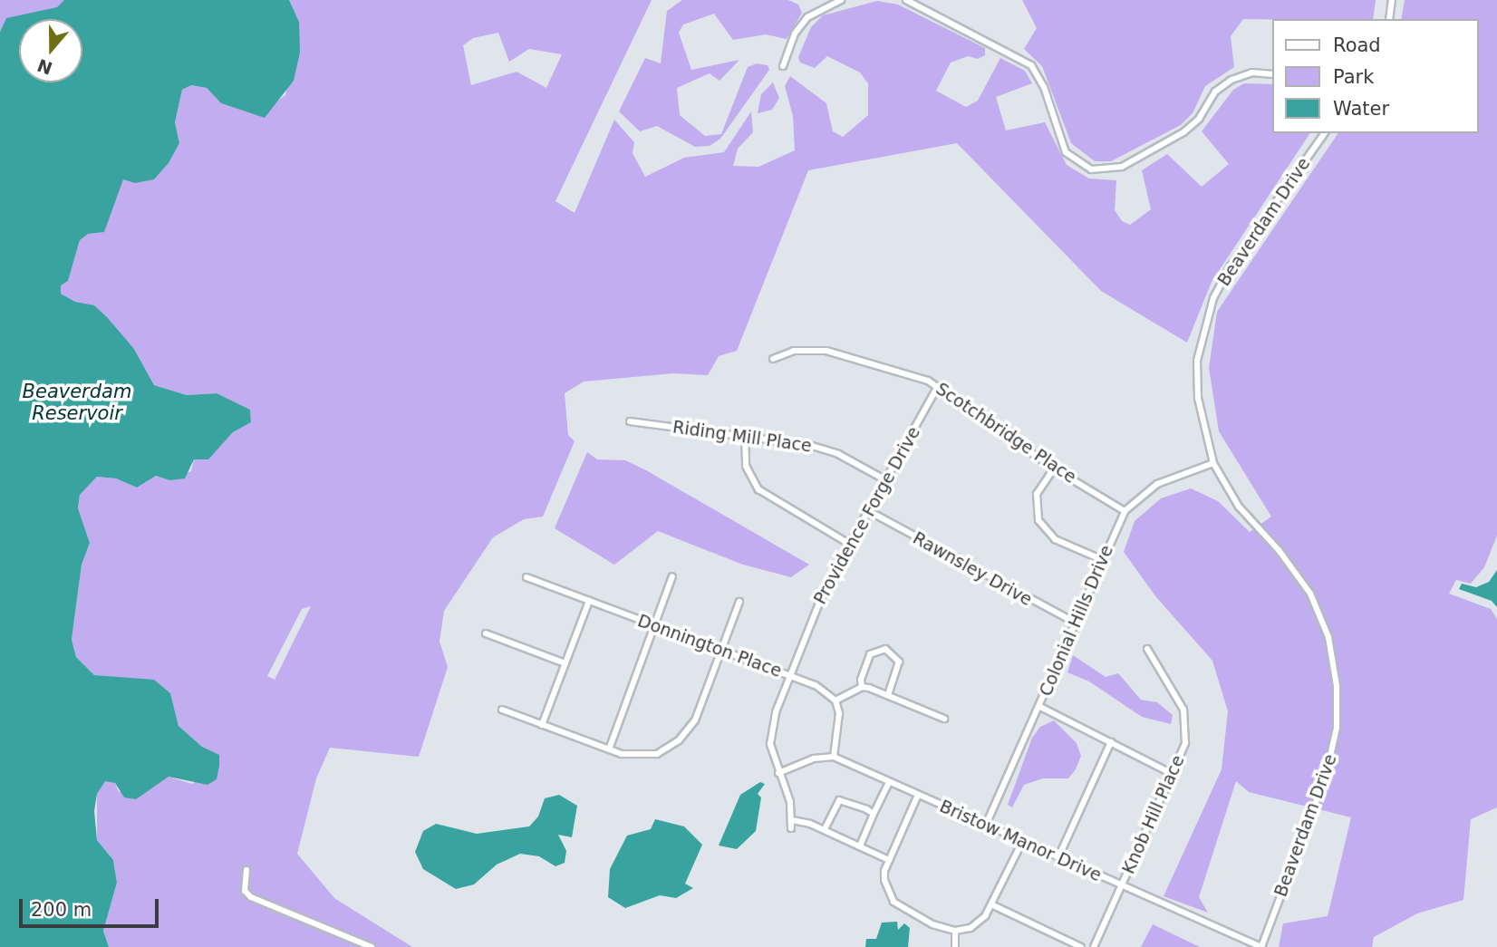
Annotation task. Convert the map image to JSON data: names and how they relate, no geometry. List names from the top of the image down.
{
  "streets": {
    "street": [
      "Beaverdam Drive",
      "Scotchbridge Place",
      "Riding Mill Place",
      "Providence Forge Drive",
      "Rawnsley Drive",
      "Colonial Hills Drive",
      "Donnington Place",
      "Knob Hill Place",
      "Bristow Manor Drive"
    ]
  },
  "crossings": [
    ["Beaverdam Drive", "Colonial Hills Drive"],
    ["Beaverdam Drive", "Bristow Manor Drive"],
    ["Scotchbridge Place", "Providence Forge Drive"],
    ["Scotchbridge Place", "Colonial Hills Drive"],
    ["Riding Mill Place", "Providence Forge Drive"],
    ["Providence Forge Drive", "Rawnsley Drive"],
    ["Providence Forge Drive", "Donnington Place"],
    ["Rawnsley Drive", "Colonial Hills Drive"],
    ["Colonial Hills Drive", "Bristow Manor Drive"],
    ["Knob Hill Place", "Bristow Manor Drive"]
  ],
  "water": ["Beaverdam Reservoir"],
  "legend": ["Road", "Park", "Water"],
  "scale_bar": "200 m",
  "north": "bottom"
}
